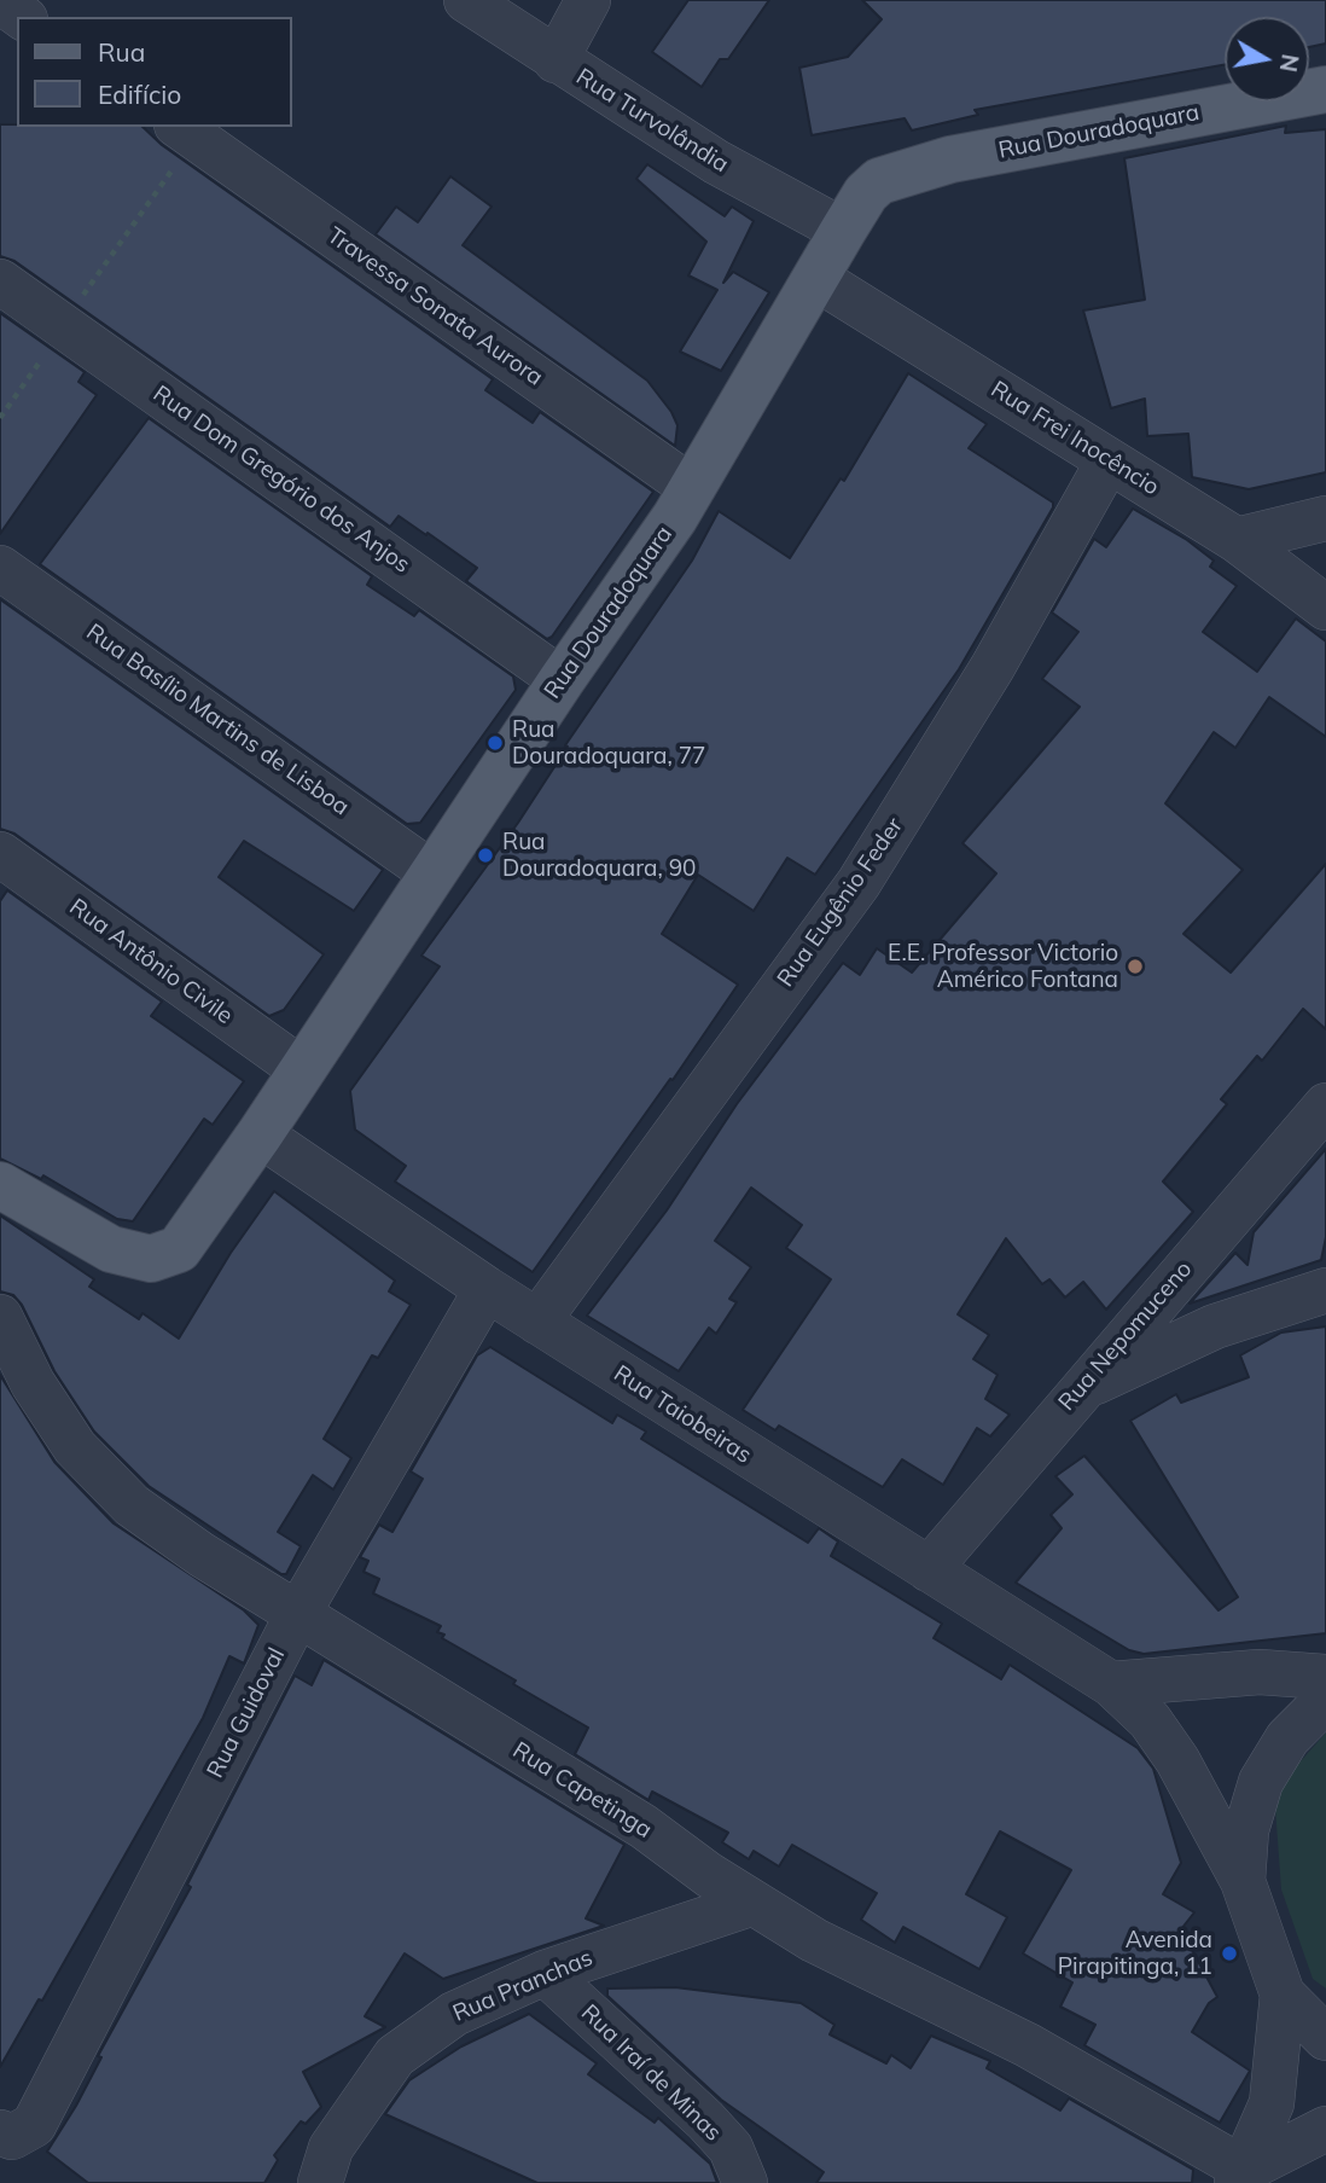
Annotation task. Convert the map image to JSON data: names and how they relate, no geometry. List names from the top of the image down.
{
  "streets": {
    "main road": ["Rua Douradoquara"],
    "street": [
      "Rua Turvolândia",
      "Travessa Sonata Aurora",
      "Rua Frei Inocêncio",
      "Rua Dom Gregório dos Anjos",
      "Rua Basílio Martins de Lisboa",
      "Rua Eugênio Feder",
      "Rua Antônio Civile",
      "Rua Nepomuceno",
      "Rua Taiobeiras",
      "Rua Guidoval",
      "Rua Capetinga",
      "Rua Pranchas",
      "Rua Iraí de Minas"
    ]
  },
  "crossings": [
    ["Rua Turvolândia", "Rua Douradoquara"],
    ["Rua Douradoquara", "Travessa Sonata Aurora"],
    ["Rua Douradoquara", "Rua Frei Inocêncio"],
    ["Rua Douradoquara", "Rua Dom Gregório dos Anjos"],
    ["Rua Douradoquara", "Rua Basílio Martins de Lisboa"],
    ["Rua Douradoquara", "Rua Antônio Civile"],
    ["Rua Douradoquara", "Rua Taiobeiras"],
    ["Rua Frei Inocêncio", "Rua Eugênio Feder"],
    ["Rua Eugênio Feder", "Rua Taiobeiras"],
    ["Rua Nepomuceno", "Rua Taiobeiras"],
    ["Rua Taiobeiras", "Rua Guidoval"],
    ["Rua Guidoval", "Rua Capetinga"],
    ["Rua Capetinga", "Rua Pranchas"],
    ["Rua Pranchas", "Rua Iraí de Minas"]
  ],
  "places": [
    "Rua Douradoquara, 77",
    "Rua Douradoquara, 90",
    "E.E. Professor Victorio Américo Fontana",
    "Avenida Pirapitinga, 11"
  ],
  "legend": ["Rua", "Edifício"],
  "north": "right"
}
